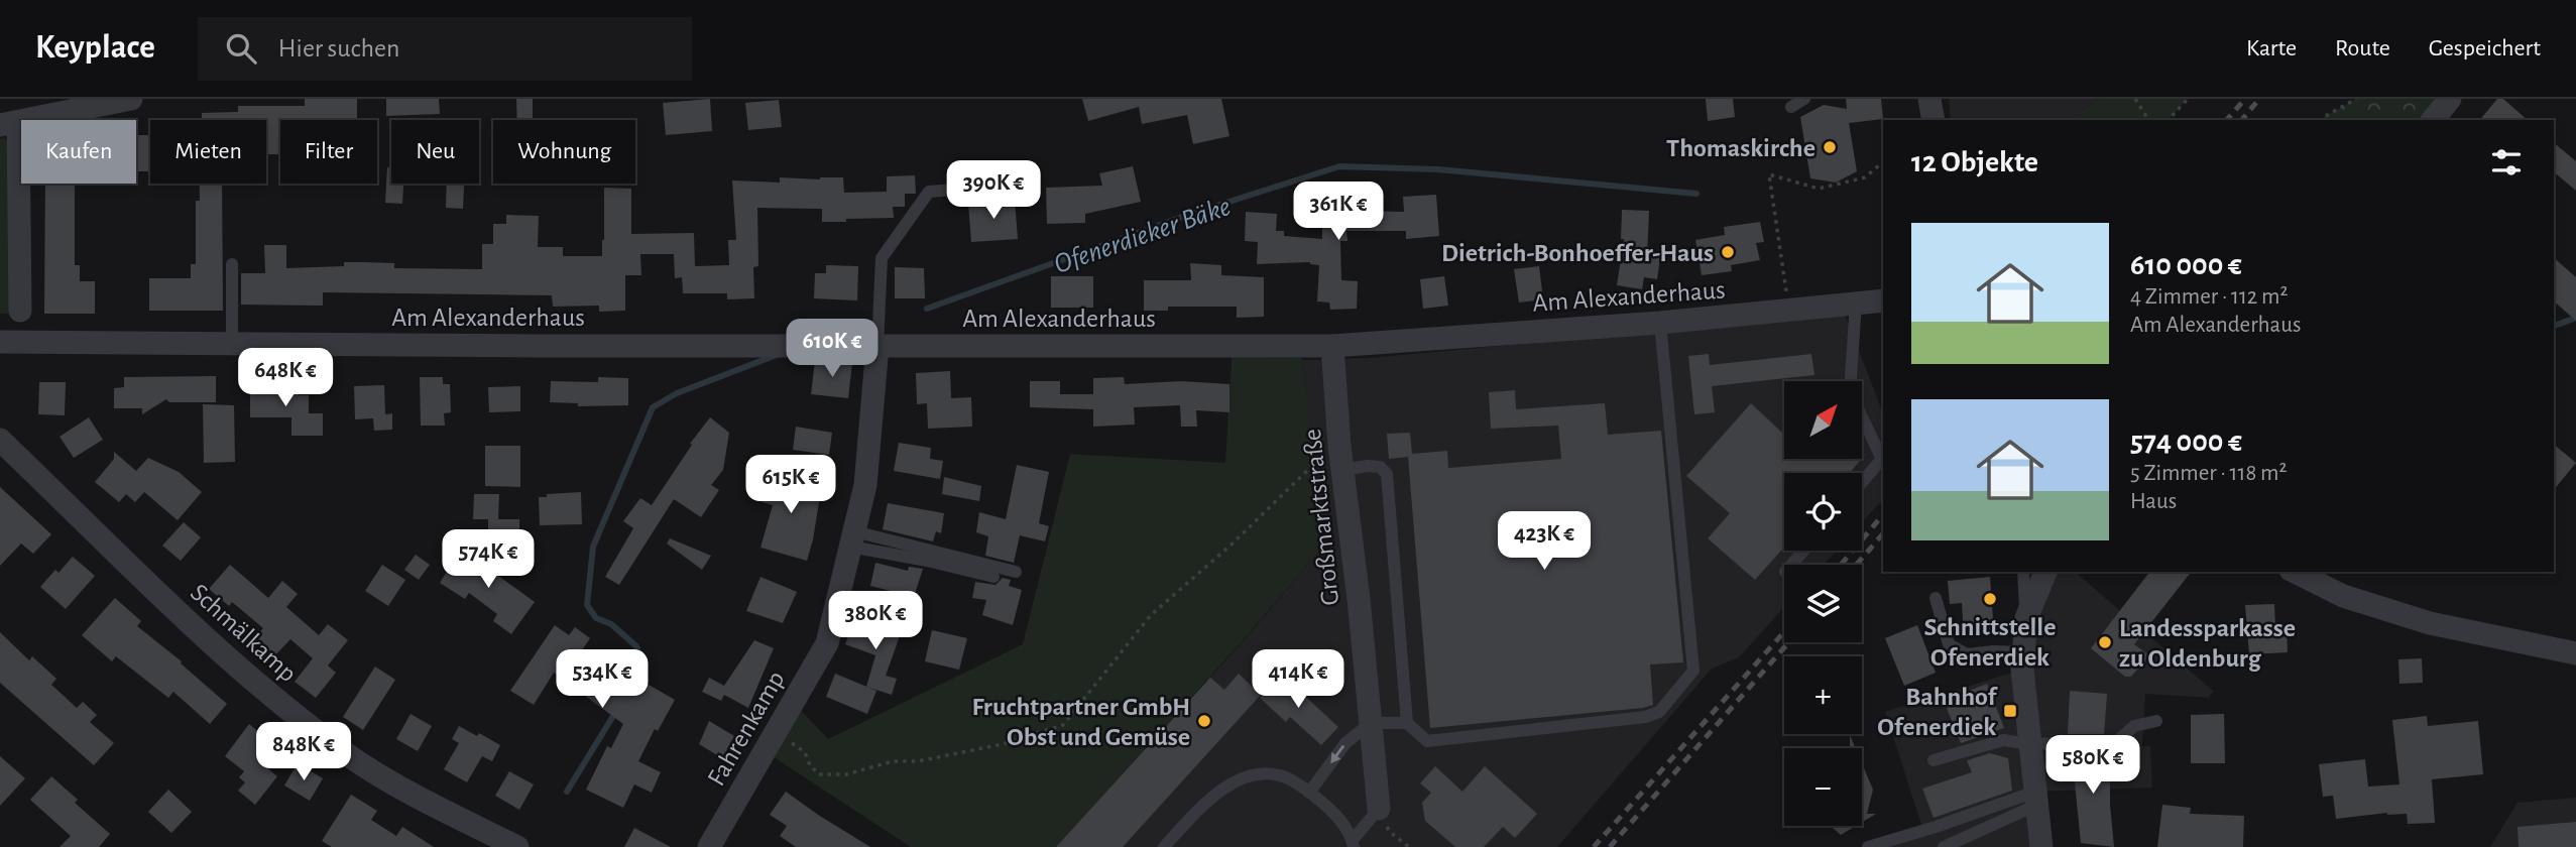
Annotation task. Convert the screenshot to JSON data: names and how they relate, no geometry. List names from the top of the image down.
{
  "streets": {
    "street": [
      "Am Alexanderhaus",
      "Großmarktstraße",
      "Schmälkamp",
      "Fahrenkamp"
    ]
  },
  "crossings": [
    ["Am Alexanderhaus", "Großmarktstraße"],
    ["Am Alexanderhaus", "Fahrenkamp"]
  ],
  "water": ["Ofenerdieker Bäke"],
  "places": {
    "other": [
      "Thomaskirche",
      "Dietrich-Bonhoeffer-Haus",
      "Schnittstelle Ofenerdiek",
      "Landessparkasse zu Oldenburg",
      "Fruchtpartner GmbH Obst und Gemüse"
    ],
    "transit": ["Bahnhof Ofenerdiek"]
  },
  "north": "top right",
  "page": {
    "header": "Keyplace",
    "search": "Hier suchen",
    "nav": ["Karte", "Route", "Gespeichert"],
    "chip": [
      "Kaufen",
      "Mieten",
      "Filter",
      "Neu",
      "Wohnung"
    ],
    "heading": "12 Objekte",
    "price": [
      "390K €",
      "361K €",
      "610K €",
      "648K €",
      "615K €",
      "423K €",
      "574K €",
      "380K €",
      "534K €",
      "414K €",
      "848K €",
      "580K €"
    ],
    "list": [
      {
        "name": "610 000 €",
        "note": "4 Zimmer · 112 m² · Am Alexanderhaus"
      },
      {
        "name": "574 000 €",
        "note": "5 Zimmer · 118 m² · Haus"
      }
    ],
    "map_buttons": ["+", "−"]
  }
}
